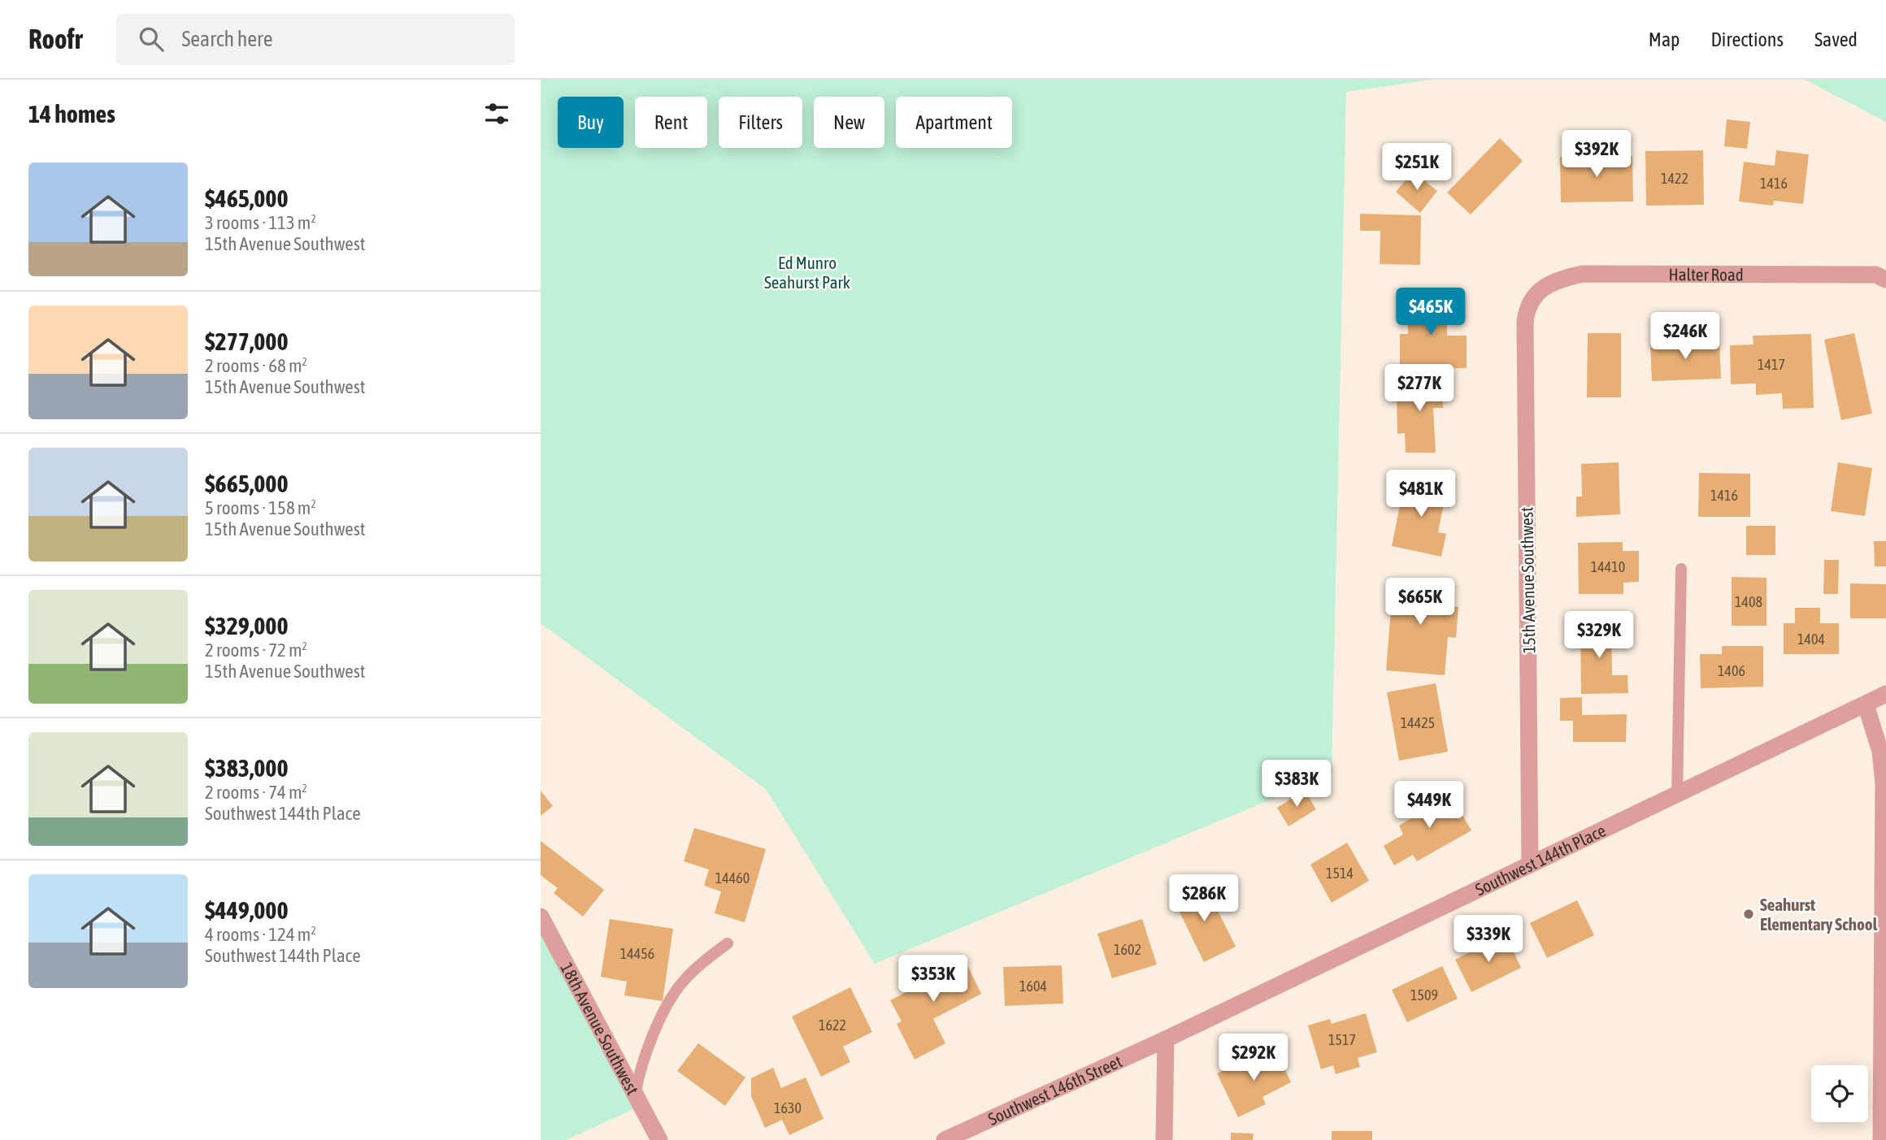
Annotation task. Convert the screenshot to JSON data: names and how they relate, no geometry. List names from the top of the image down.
{
  "streets": {
    "street": [
      "Halter Road",
      "15th Avenue Southwest",
      "Southwest 144th Place",
      "18th Avenue Southwest",
      "Southwest 146th Street"
    ]
  },
  "crossings": [
    ["Halter Road", "15th Avenue Southwest"],
    ["15th Avenue Southwest", "Southwest 144th Place"],
    ["Southwest 144th Place", "Southwest 146th Street"]
  ],
  "parks": ["Ed Munro Seahurst Park"],
  "places": ["Seahurst Elementary School"],
  "house_numbers": [
    "1422",
    "1416",
    "1417",
    "1416",
    "14410",
    "1408",
    "1404",
    "1406",
    "14425",
    "1514",
    "14460",
    "1602",
    "14456",
    "1604",
    "1509",
    "1622",
    "1517",
    "1630"
  ],
  "page": {
    "header": "Roofr",
    "search": "Search here",
    "nav": ["Map", "Directions", "Saved"],
    "heading": "14 homes",
    "chip": [
      "Buy",
      "Rent",
      "Filters",
      "New",
      "Apartment"
    ],
    "price": [
      "$392K",
      "$251K",
      "$465K",
      "$246K",
      "$277K",
      "$481K",
      "$665K",
      "$329K",
      "$383K",
      "$449K",
      "$286K",
      "$339K",
      "$353K",
      "$292K"
    ],
    "list": [
      {
        "name": "$465,000",
        "note": "3 rooms · 113 m² · 15th Avenue Southwest"
      },
      {
        "name": "$277,000",
        "note": "2 rooms · 68 m² · 15th Avenue Southwest"
      },
      {
        "name": "$665,000",
        "note": "5 rooms · 158 m² · 15th Avenue Southwest"
      },
      {
        "name": "$329,000",
        "note": "2 rooms · 72 m² · 15th Avenue Southwest"
      },
      {
        "name": "$383,000",
        "note": "2 rooms · 74 m² · Southwest 144th Place"
      },
      {
        "name": "$449,000",
        "note": "4 rooms · 124 m² · Southwest 144th Place"
      }
    ]
  }
}
